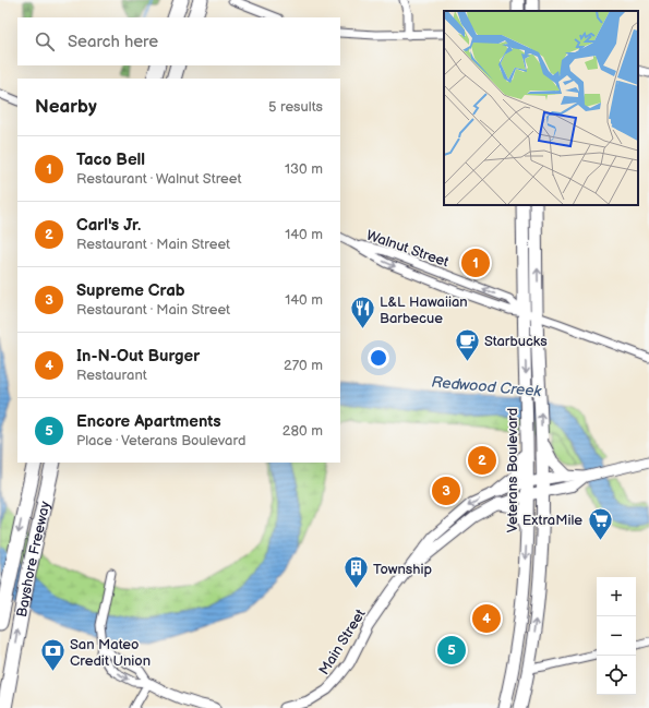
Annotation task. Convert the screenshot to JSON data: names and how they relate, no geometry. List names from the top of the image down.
{
  "streets": {
    "highway": ["Bayshore Freeway"],
    "main road": ["Veterans Boulevard"],
    "street": ["Walnut Street", "Main Street"]
  },
  "crossings": [
    ["Walnut Street", "Veterans Boulevard"],
    ["Veterans Boulevard", "Main Street"]
  ],
  "water": ["Redwood Creek"],
  "places": {
    "restaurant": ["L&L Hawaiian Barbecue"],
    "cafe": ["Starbucks"],
    "supermarket": ["ExtraMile"],
    "building": ["Township"],
    "bank": ["San Mateo Credit Union"]
  },
  "page": {
    "search": "Search here",
    "heading": ["Nearby", "5 results"],
    "list": [
      {
        "mark": "1",
        "name": "Taco Bell",
        "note": "Restaurant · Walnut Street",
        "value": "130 m"
      },
      {
        "mark": "2",
        "name": "Carl's Jr.",
        "note": "Restaurant · Main Street",
        "value": "140 m"
      },
      {
        "mark": "3",
        "name": "Supreme Crab",
        "note": "Restaurant · Main Street",
        "value": "140 m"
      },
      {
        "mark": "4",
        "name": "In-N-Out Burger",
        "note": "Restaurant",
        "value": "270 m"
      },
      {
        "mark": "5",
        "name": "Encore Apartments",
        "note": "Place · Veterans Boulevard",
        "value": "280 m"
      }
    ],
    "pins": [
      "1",
      "2",
      "3",
      "4",
      "5"
    ],
    "map_buttons": ["+", "−"]
  }
}
